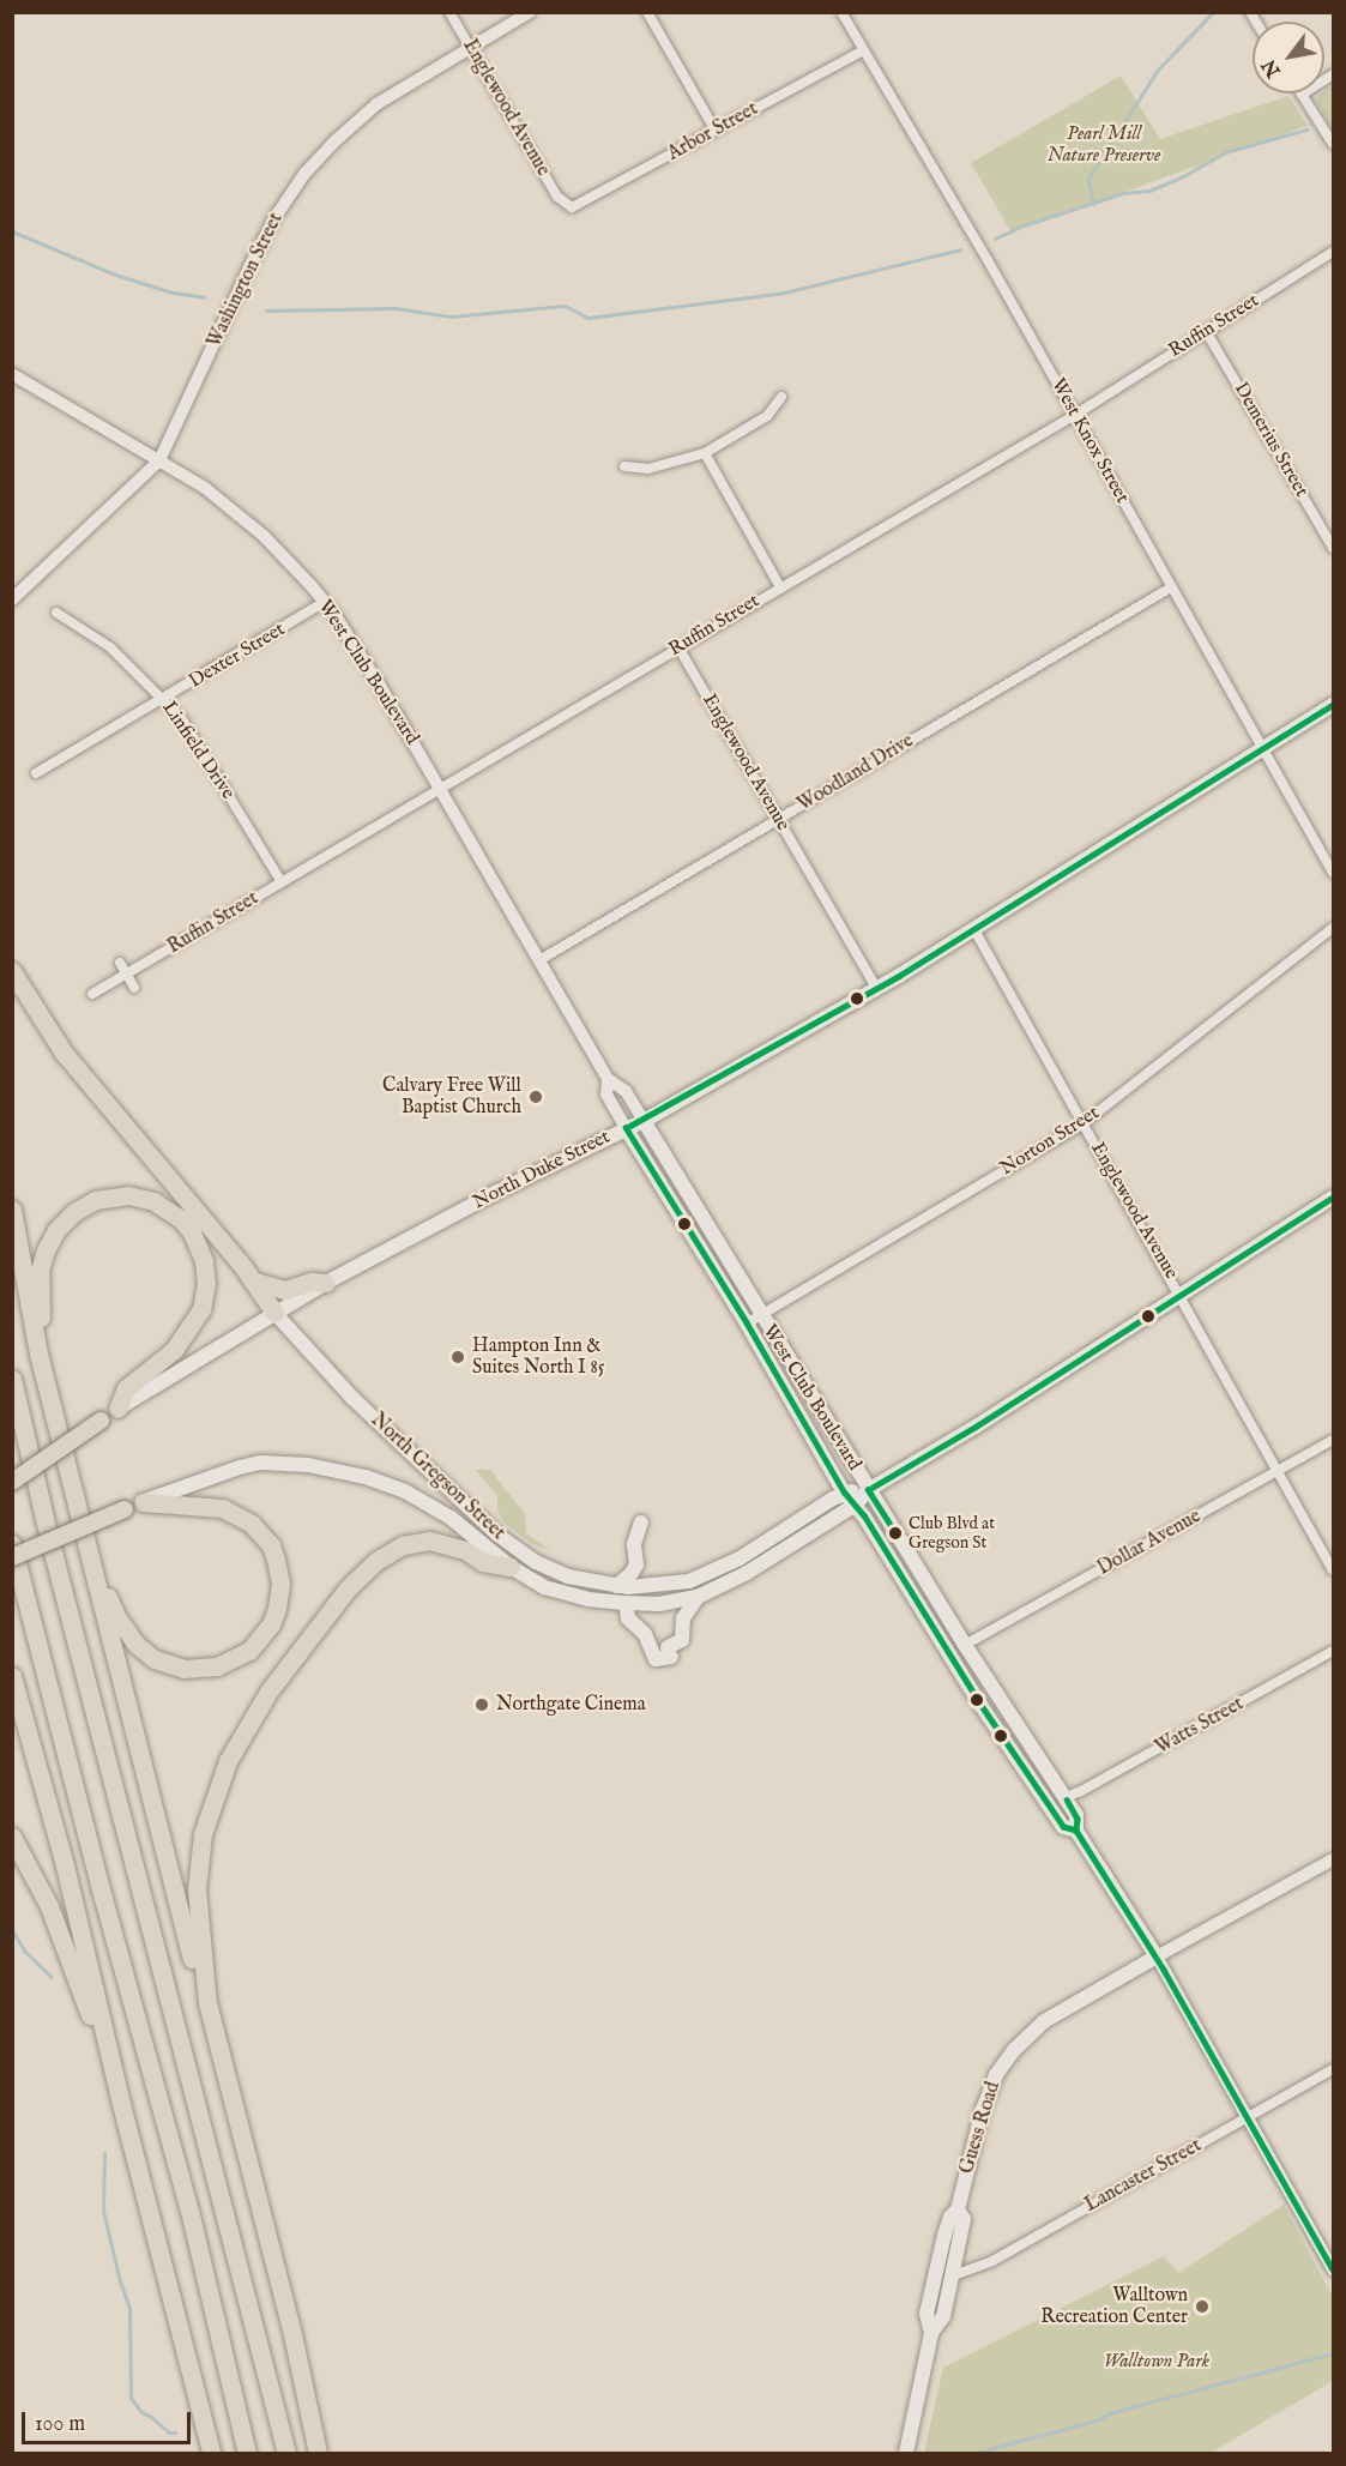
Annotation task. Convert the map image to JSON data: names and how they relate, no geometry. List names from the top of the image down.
{
  "streets": {
    "main road": [
      "West Club Boulevard",
      "North Duke Street",
      "North Gregson Street",
      "Guess Road"
    ],
    "street": [
      "Englewood Avenue",
      "Arbor Street",
      "Washington Street",
      "Ruffin Street",
      "Demerius Street",
      "West Knox Street",
      "Dexter Street",
      "Linfield Drive",
      "Woodland Drive",
      "Norton Street",
      "Dollar Avenue",
      "Watts Street",
      "Lancaster Street"
    ]
  },
  "crossings": [
    ["Englewood Avenue", "Arbor Street"],
    ["Englewood Avenue", "Washington Street"],
    ["Englewood Avenue", "Ruffin Street"],
    ["Englewood Avenue", "Woodland Drive"],
    ["Englewood Avenue", "Norton Street"],
    ["Englewood Avenue", "North Duke Street"],
    ["Englewood Avenue", "North Gregson Street"],
    ["Englewood Avenue", "Dollar Avenue"],
    ["Arbor Street", "West Knox Street"],
    ["Washington Street", "West Club Boulevard"],
    ["Ruffin Street", "Demerius Street"],
    ["Ruffin Street", "West Knox Street"],
    ["Ruffin Street", "West Club Boulevard"],
    ["Ruffin Street", "Linfield Drive"],
    ["West Knox Street", "Woodland Drive"],
    ["West Knox Street", "North Duke Street"],
    ["Dexter Street", "West Club Boulevard"],
    ["Dexter Street", "Linfield Drive"],
    ["West Club Boulevard", "Woodland Drive"],
    ["West Club Boulevard", "Norton Street"],
    ["West Club Boulevard", "North Duke Street"],
    ["West Club Boulevard", "North Gregson Street"],
    ["West Club Boulevard", "Dollar Avenue"],
    ["West Club Boulevard", "Watts Street"],
    ["West Club Boulevard", "Guess Road"],
    ["West Club Boulevard", "Lancaster Street"],
    ["North Duke Street", "North Gregson Street"],
    ["Guess Road", "Lancaster Street"]
  ],
  "parks": ["Pearl Mill Nature Preserve", "Walltown Park"],
  "places": [
    "Calvary Free Will Baptist Church",
    "Hampton Inn & Suites North I 85",
    "Club Blvd at Gregson St",
    "Northgate Cinema",
    "Walltown Recreation Center"
  ],
  "scale_bar": "100 m",
  "north": "bottom left"
}
